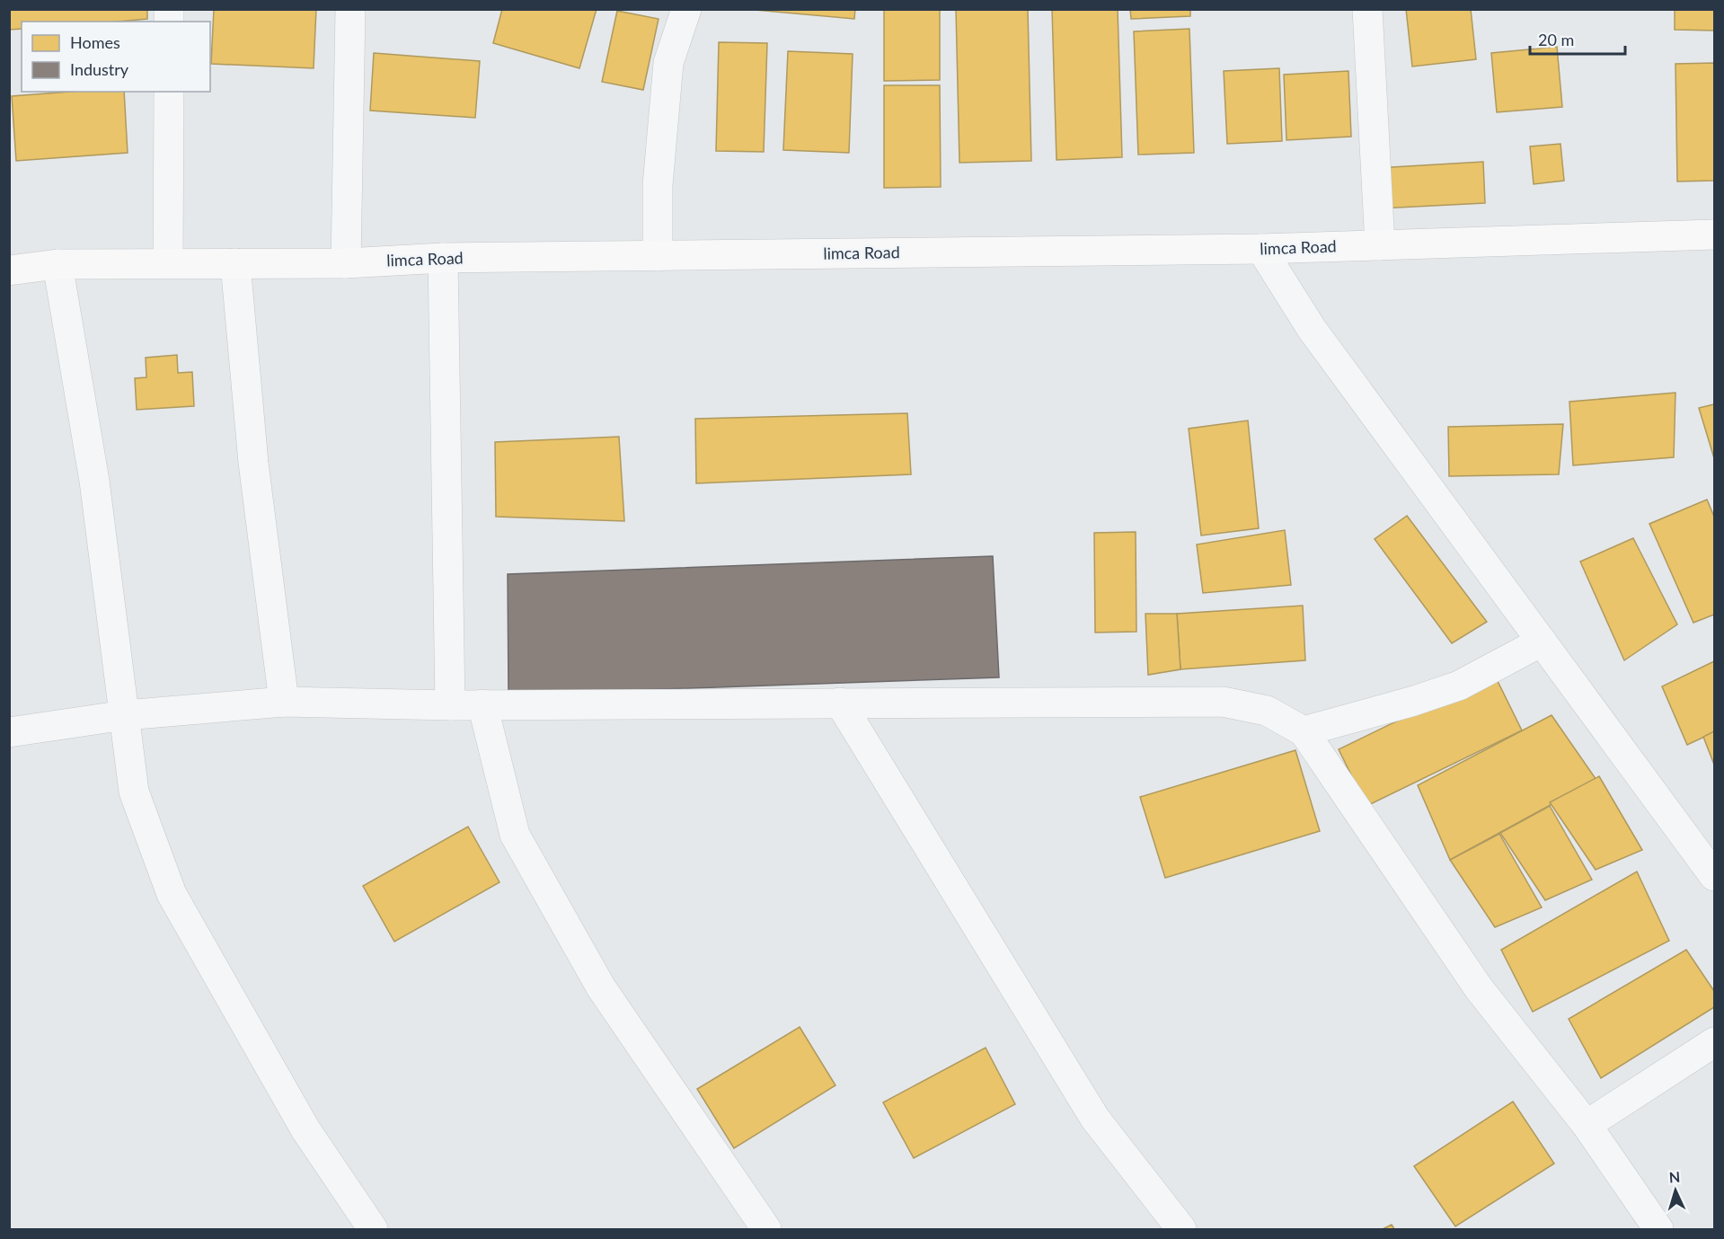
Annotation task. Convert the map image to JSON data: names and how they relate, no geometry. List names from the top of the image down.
{
  "streets": {
    "main road": ["limca Road"]
  },
  "legend": ["Homes", "Industry"],
  "scale_bar": "20 m",
  "north": "top"
}
